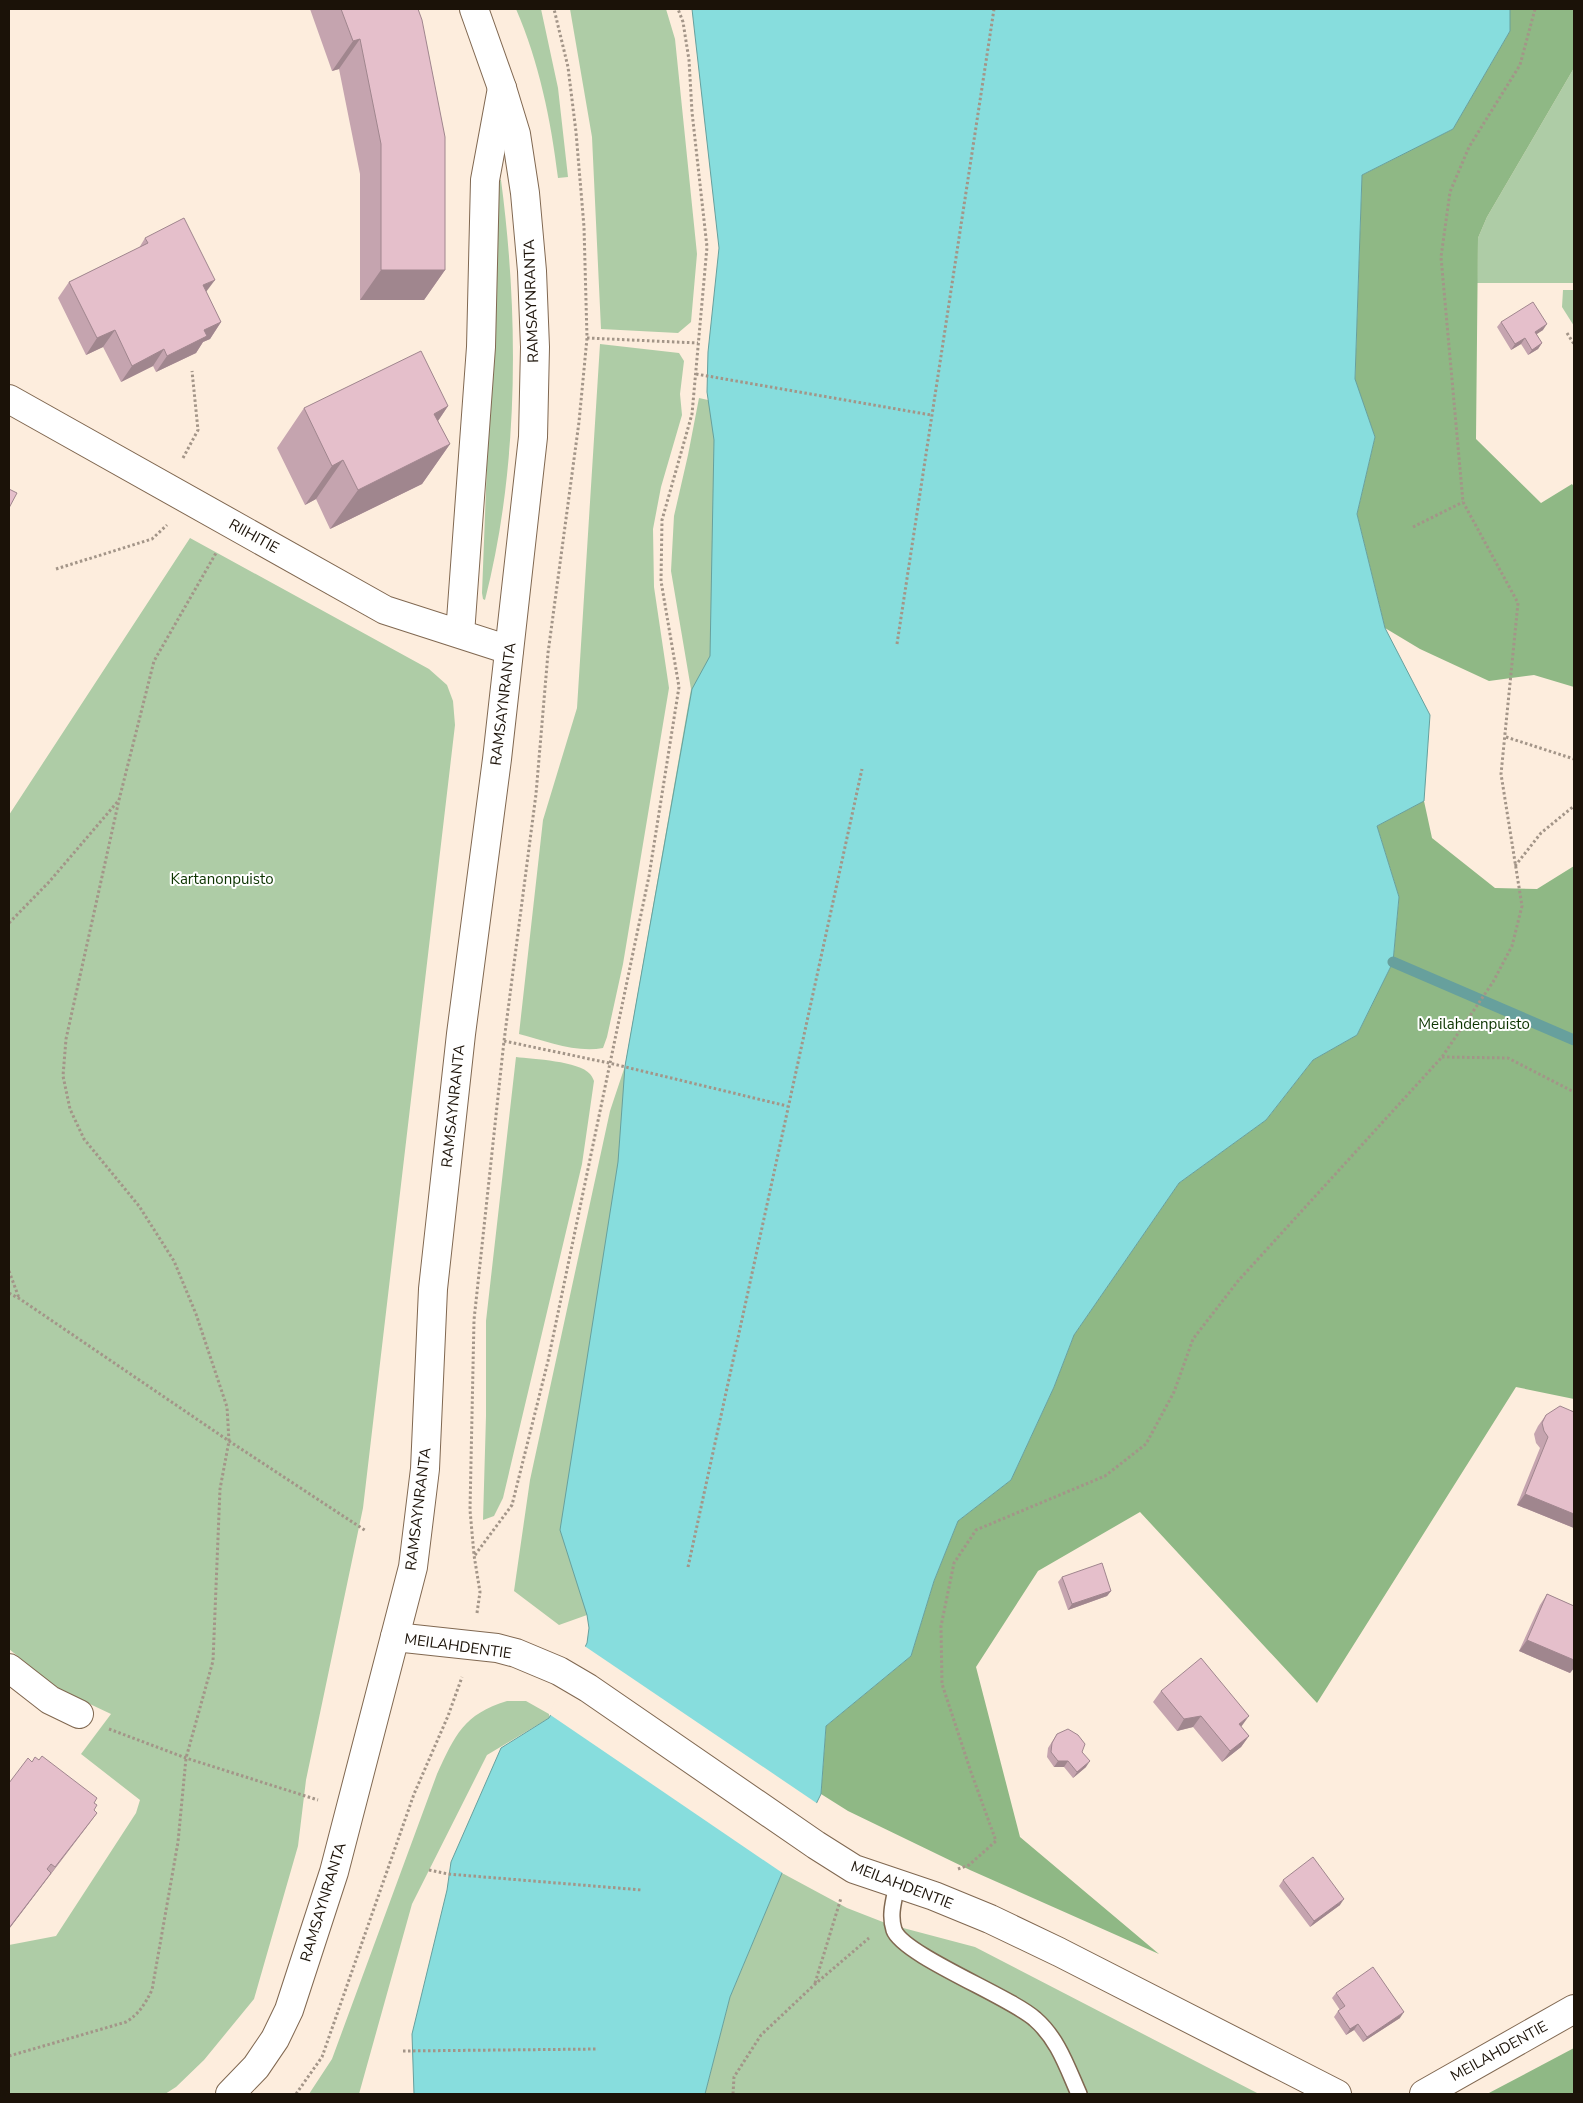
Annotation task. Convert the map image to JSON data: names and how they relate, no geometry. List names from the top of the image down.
{
  "streets": {
    "street": ["RAMSAYNRANTA", "RIIHITIE", "MEILAHDENTIE"]
  },
  "crossings": [
    ["RAMSAYNRANTA", "RIIHITIE"],
    ["RAMSAYNRANTA", "MEILAHDENTIE"]
  ],
  "parks": ["Kartanonpuisto", "Meilahdenpuisto"]
}
